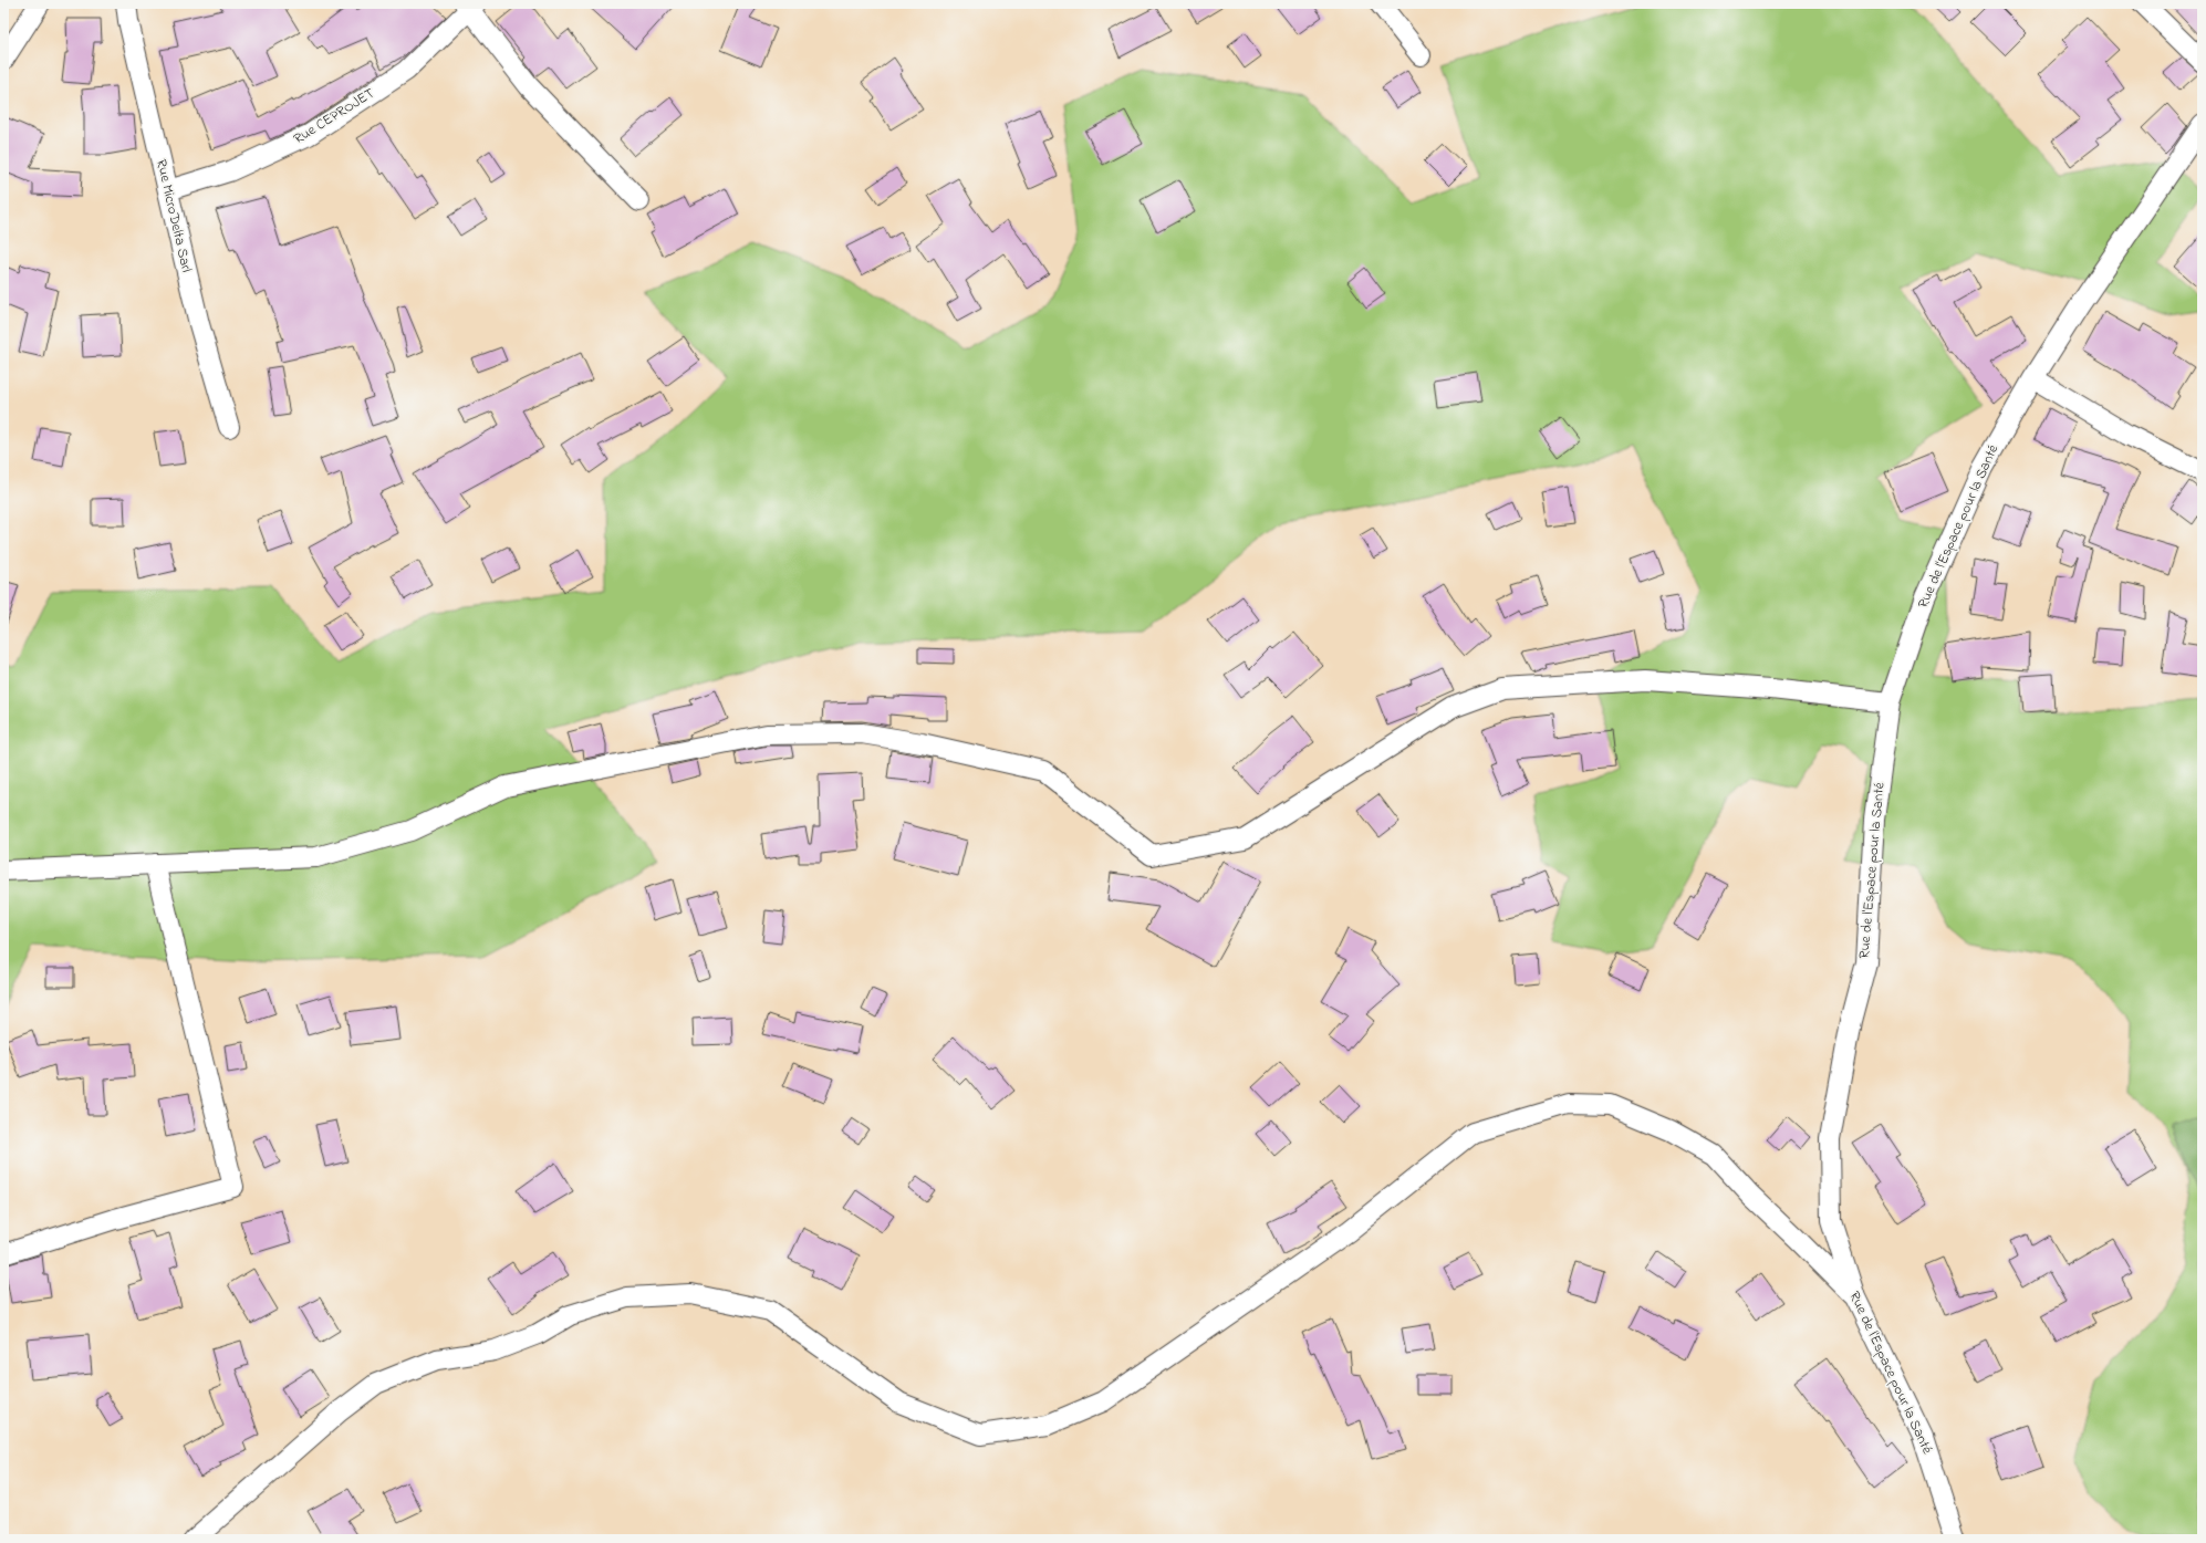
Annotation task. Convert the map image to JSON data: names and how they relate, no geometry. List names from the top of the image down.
{
  "streets": {
    "street": ["Rue CEPROJET", "Rue MicroDelta Sarl", "Rue de l'Espace pour la Santé"]
  },
  "crossings": [
    ["Rue CEPROJET", "Rue MicroDelta Sarl"]
  ]
}
